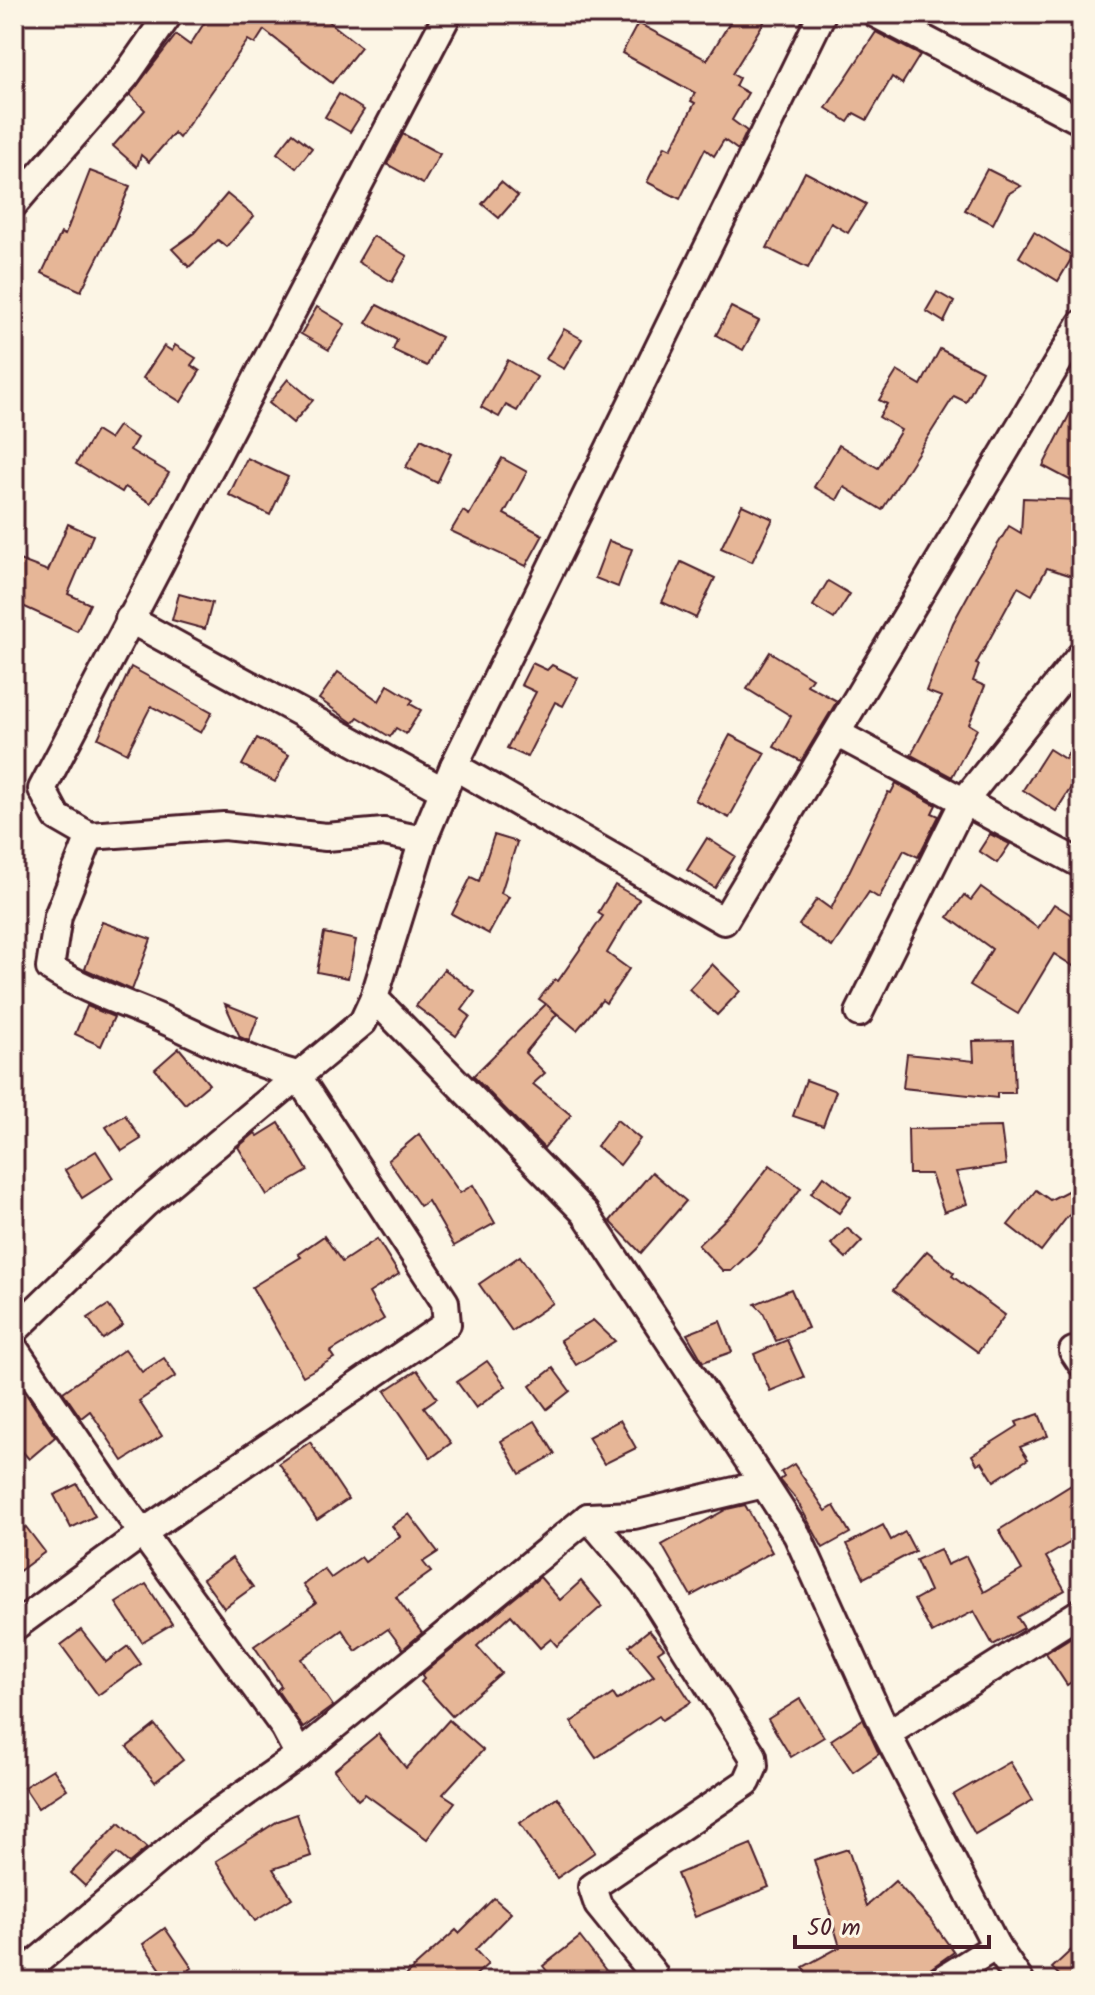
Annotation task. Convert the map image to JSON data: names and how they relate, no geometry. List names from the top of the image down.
{
  "scale_bar": "50 m"
}
